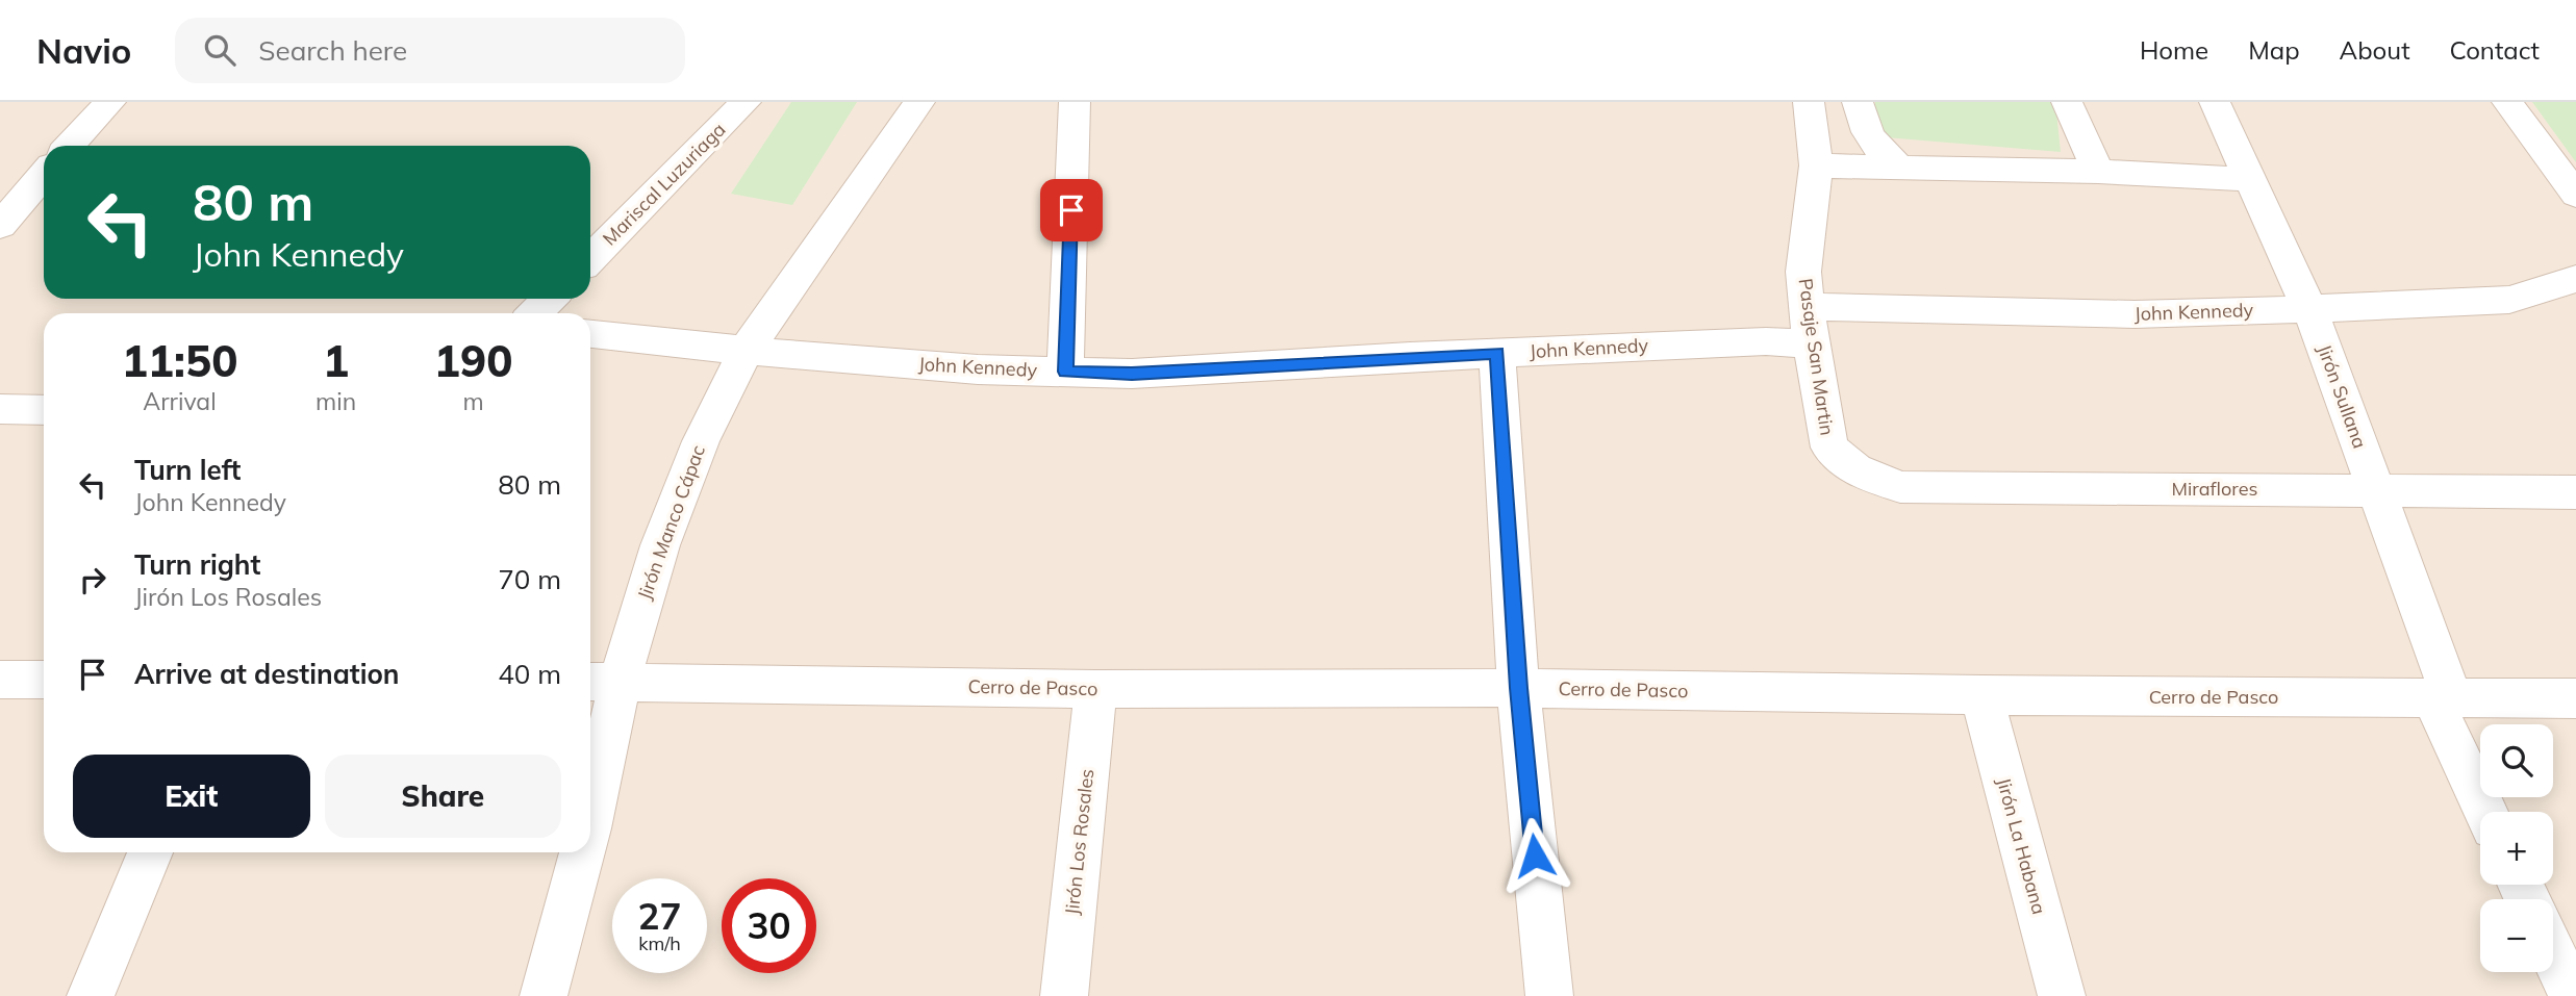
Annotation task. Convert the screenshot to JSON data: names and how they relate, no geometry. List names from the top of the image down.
{
  "streets": {
    "street": [
      "Mariscal Luzuriaga",
      "John Kennedy",
      "Pasaje San Martin",
      "Jirón Sullana",
      "Miraflores",
      "Jirón Manco Cápac",
      "Cerro de Pasco",
      "Jirón Los Rosales",
      "Jirón La Habana"
    ]
  },
  "crossings": [
    ["John Kennedy", "Pasaje San Martin"],
    ["John Kennedy", "Jirón Sullana"],
    ["John Kennedy", "Jirón Manco Cápac"],
    ["Pasaje San Martin", "Miraflores"],
    ["Jirón Sullana", "Miraflores"],
    ["Jirón Sullana", "Cerro de Pasco"],
    ["Jirón Manco Cápac", "Cerro de Pasco"],
    ["Cerro de Pasco", "Jirón Los Rosales"],
    ["Cerro de Pasco", "Jirón La Habana"]
  ],
  "page": {
    "header": "Navio",
    "search": "Search here",
    "nav": [
      "Home",
      "Map",
      "About",
      "Contact"
    ],
    "turn": ["80 m", "John Kennedy"],
    "eta": [
      "11:50",
      "Arrival",
      "1",
      "min",
      "190",
      "m"
    ],
    "list": [
      {
        "name": "Turn left",
        "note": "John Kennedy",
        "value": "80 m"
      },
      {
        "name": "Turn right",
        "note": "Jirón Los Rosales",
        "value": "70 m"
      },
      {
        "name": "Arrive at destination",
        "value": "40 m"
      }
    ],
    "map_buttons": ["+", "−"],
    "buttons": ["Exit", "Share"],
    "speed": "27 km/h",
    "limit": "30"
  }
}
